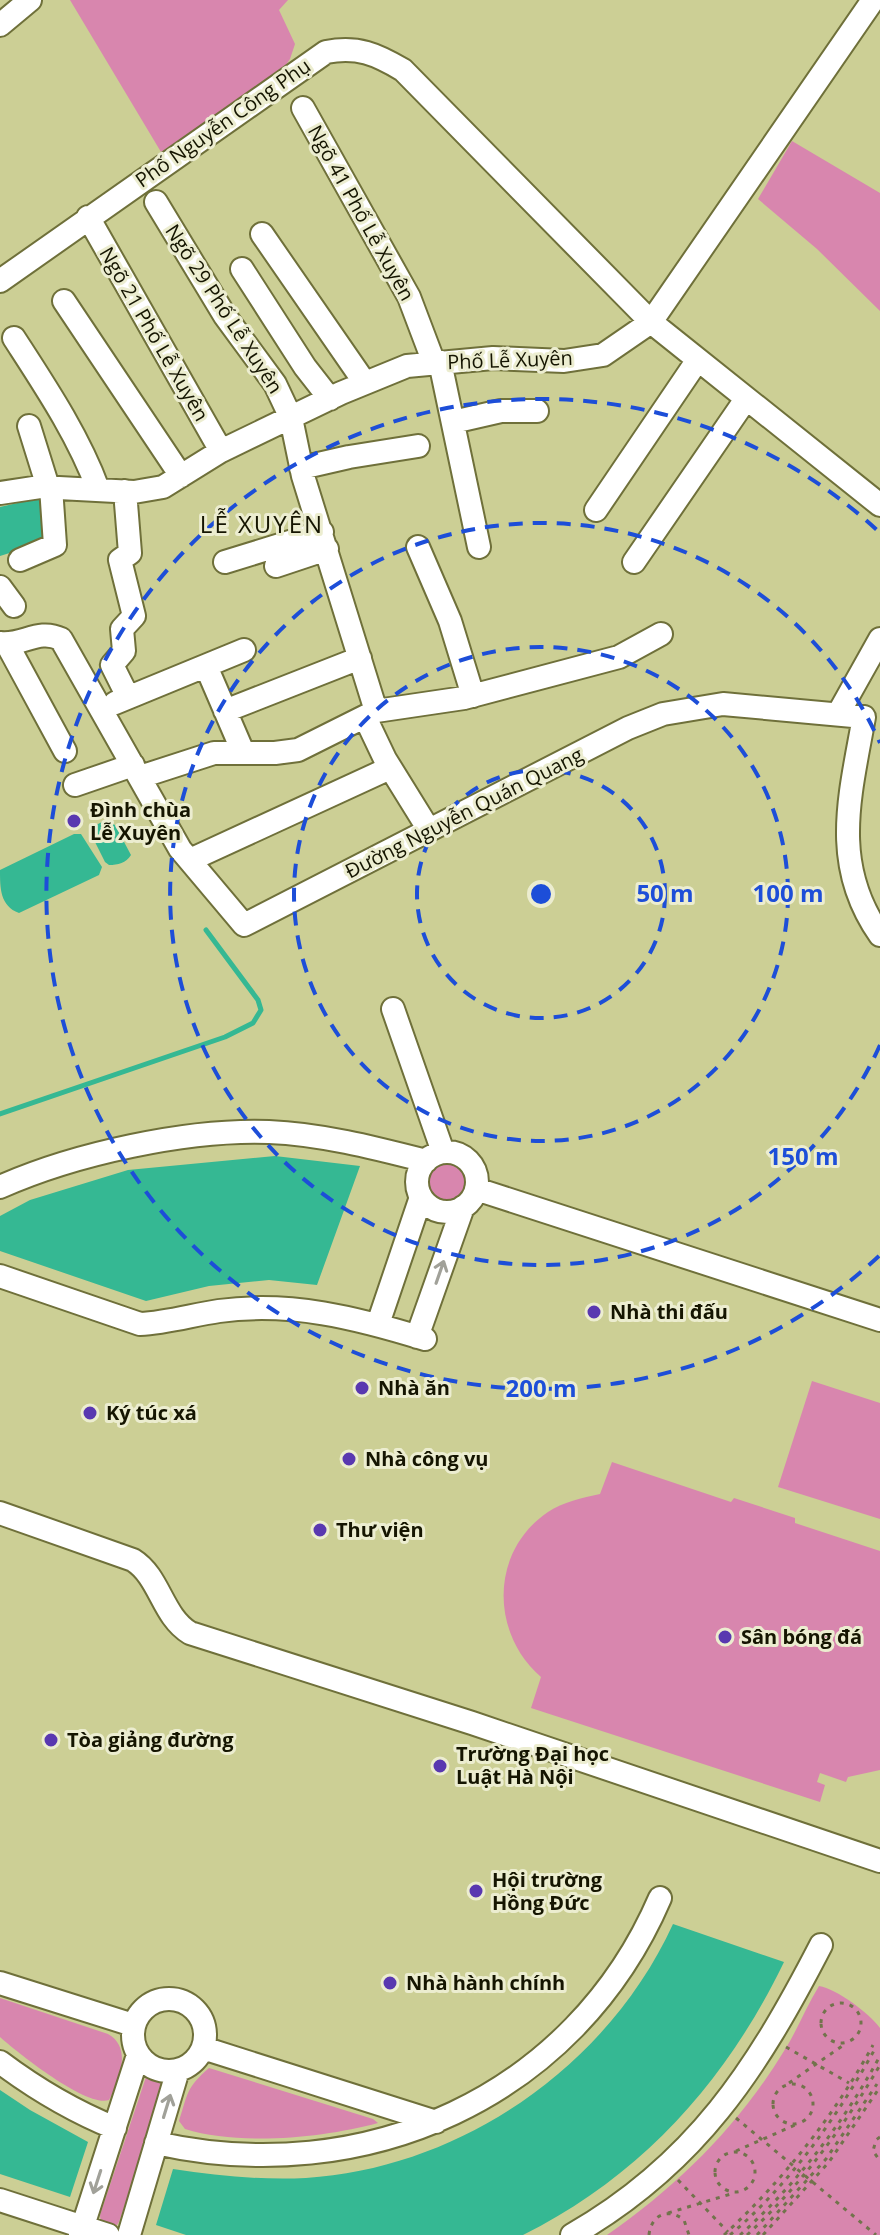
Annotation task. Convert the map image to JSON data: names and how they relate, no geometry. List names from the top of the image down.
{
  "streets": {
    "street": [
      "Phố Nguyễn Công Phụ",
      "Ngõ 41 Phố Lễ Xuyên",
      "Ngõ 29 Phố Lễ Xuyên",
      "Ngõ 21 Phố Lễ Xuyên",
      "Phố Lễ Xuyên",
      "Đường Nguyễn Quán Quang"
    ]
  },
  "crossings": [
    ["Phố Nguyễn Công Phụ", "Ngõ 21 Phố Lễ Xuyên"],
    ["Phố Nguyễn Công Phụ", "Phố Lễ Xuyên"],
    ["Ngõ 41 Phố Lễ Xuyên", "Phố Lễ Xuyên"],
    ["Ngõ 29 Phố Lễ Xuyên", "Phố Lễ Xuyên"],
    ["Ngõ 29 Phố Lễ Xuyên", "Đường Nguyễn Quán Quang"],
    ["Ngõ 21 Phố Lễ Xuyên", "Phố Lễ Xuyên"]
  ],
  "districts": ["LỄ XUYÊN"],
  "places": [
    "Đình chùa Lễ Xuyên",
    "Nhà thi đấu",
    "Nhà ăn",
    "Ký túc xá",
    "Nhà công vụ",
    "Thư viện",
    "Sân bóng đá",
    "Tòa giảng đường",
    "Trường Đại học Luật Hà Nội",
    "Hội trường Hồng Đức",
    "Nhà hành chính"
  ],
  "rings": [
    "50 m",
    "100 m",
    "150 m",
    "200 m"
  ]
}
